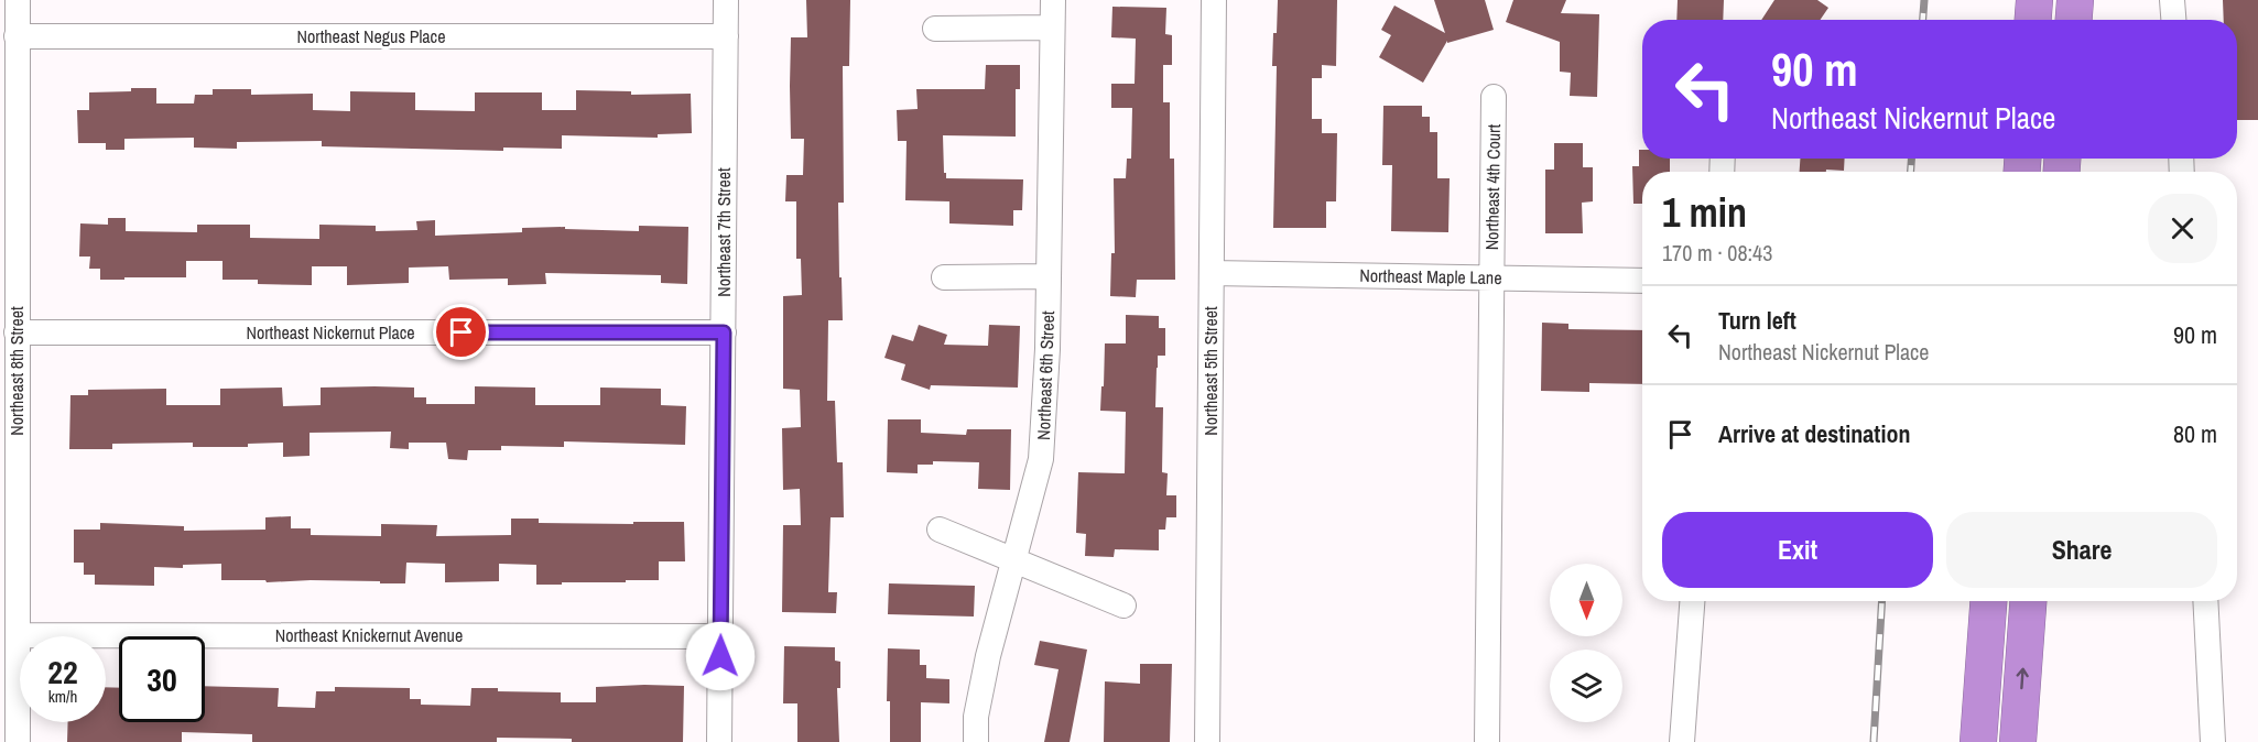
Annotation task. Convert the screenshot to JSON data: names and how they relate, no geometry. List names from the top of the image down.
{
  "streets": {
    "street": [
      "Northeast Negus Place",
      "Northeast 4th Court",
      "Northeast 7th Street",
      "Northeast Maple Lane",
      "Northeast Nickernut Place",
      "Northeast 8th Street",
      "Northeast 5th Street",
      "Northeast 6th Street",
      "Northeast Knickernut Avenue"
    ]
  },
  "crossings": [
    ["Northeast Negus Place", "Northeast 7th Street"],
    ["Northeast Negus Place", "Northeast 8th Street"],
    ["Northeast 4th Court", "Northeast Maple Lane"],
    ["Northeast 7th Street", "Northeast Nickernut Place"],
    ["Northeast 7th Street", "Northeast Knickernut Avenue"],
    ["Northeast Maple Lane", "Northeast 5th Street"],
    ["Northeast Nickernut Place", "Northeast 8th Street"],
    ["Northeast 8th Street", "Northeast Knickernut Avenue"]
  ],
  "north": "bottom",
  "page": {
    "turn": ["90 m", "Northeast Nickernut Place"],
    "heading": ["1 min", "170 m · 08:43"],
    "list": [
      {
        "name": "Turn left",
        "note": "Northeast Nickernut Place",
        "value": "90 m"
      },
      {
        "name": "Arrive at destination",
        "value": "80 m"
      }
    ],
    "buttons": ["Exit", "Share"],
    "speed": "22 km/h",
    "limit": "30"
  }
}
